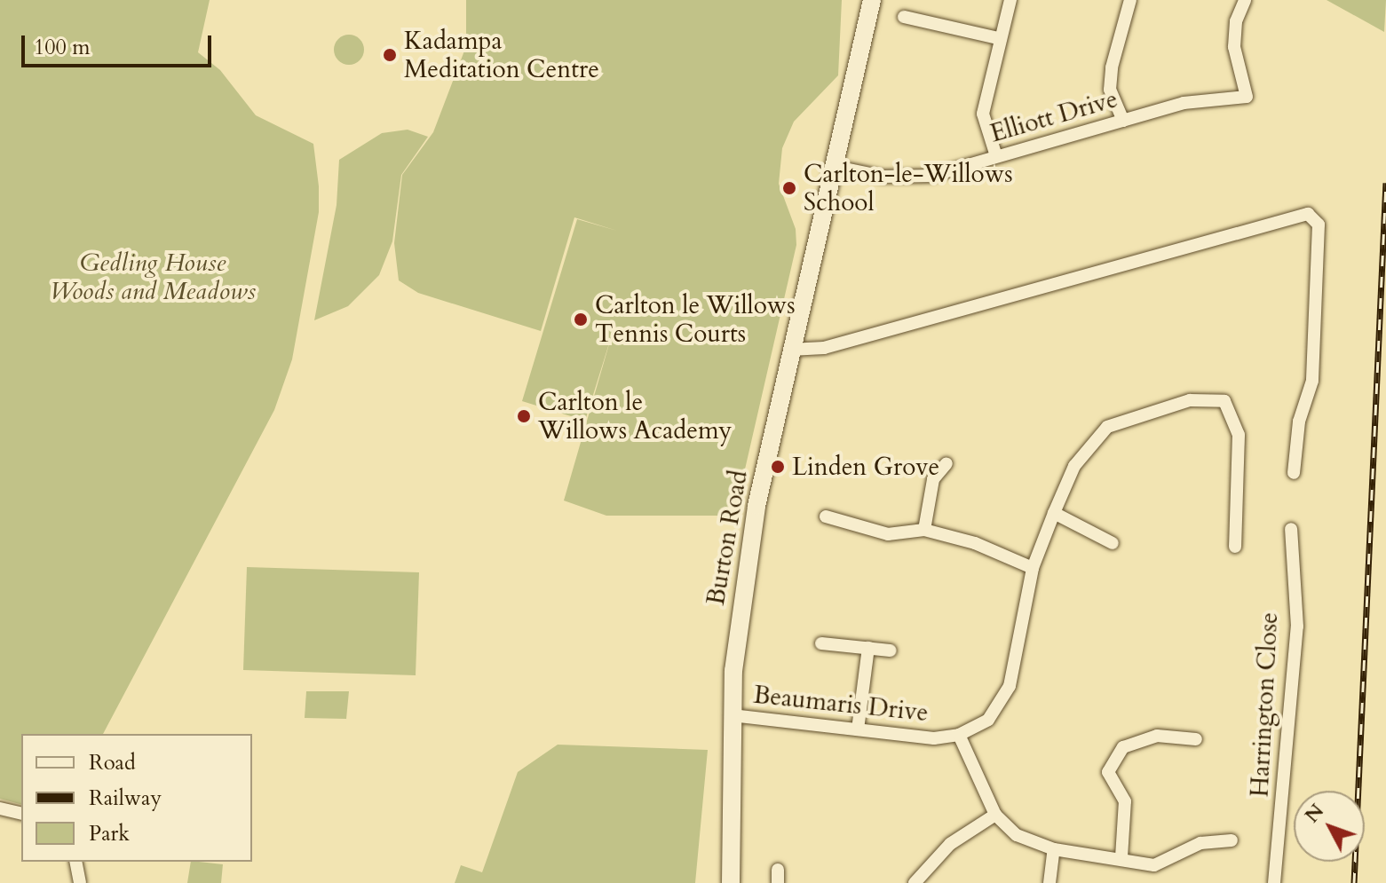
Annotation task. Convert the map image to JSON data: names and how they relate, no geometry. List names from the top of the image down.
{
  "streets": {
    "street": [
      "Elliott Drive",
      "Burton Road",
      "Beaumaris Drive",
      "Harrington Close"
    ]
  },
  "crossings": [
    ["Elliott Drive", "Burton Road"],
    ["Burton Road", "Beaumaris Drive"]
  ],
  "parks": ["Gedling House Woods and Meadows"],
  "places": [
    "Kadampa Meditation Centre",
    "Carlton-le-Willows School",
    "Carlton le Willows Tennis Courts",
    "Carlton le Willows Academy",
    "Linden Grove"
  ],
  "legend": ["Road", "Railway", "Park"],
  "scale_bar": "100 m",
  "north": "top left"
}
